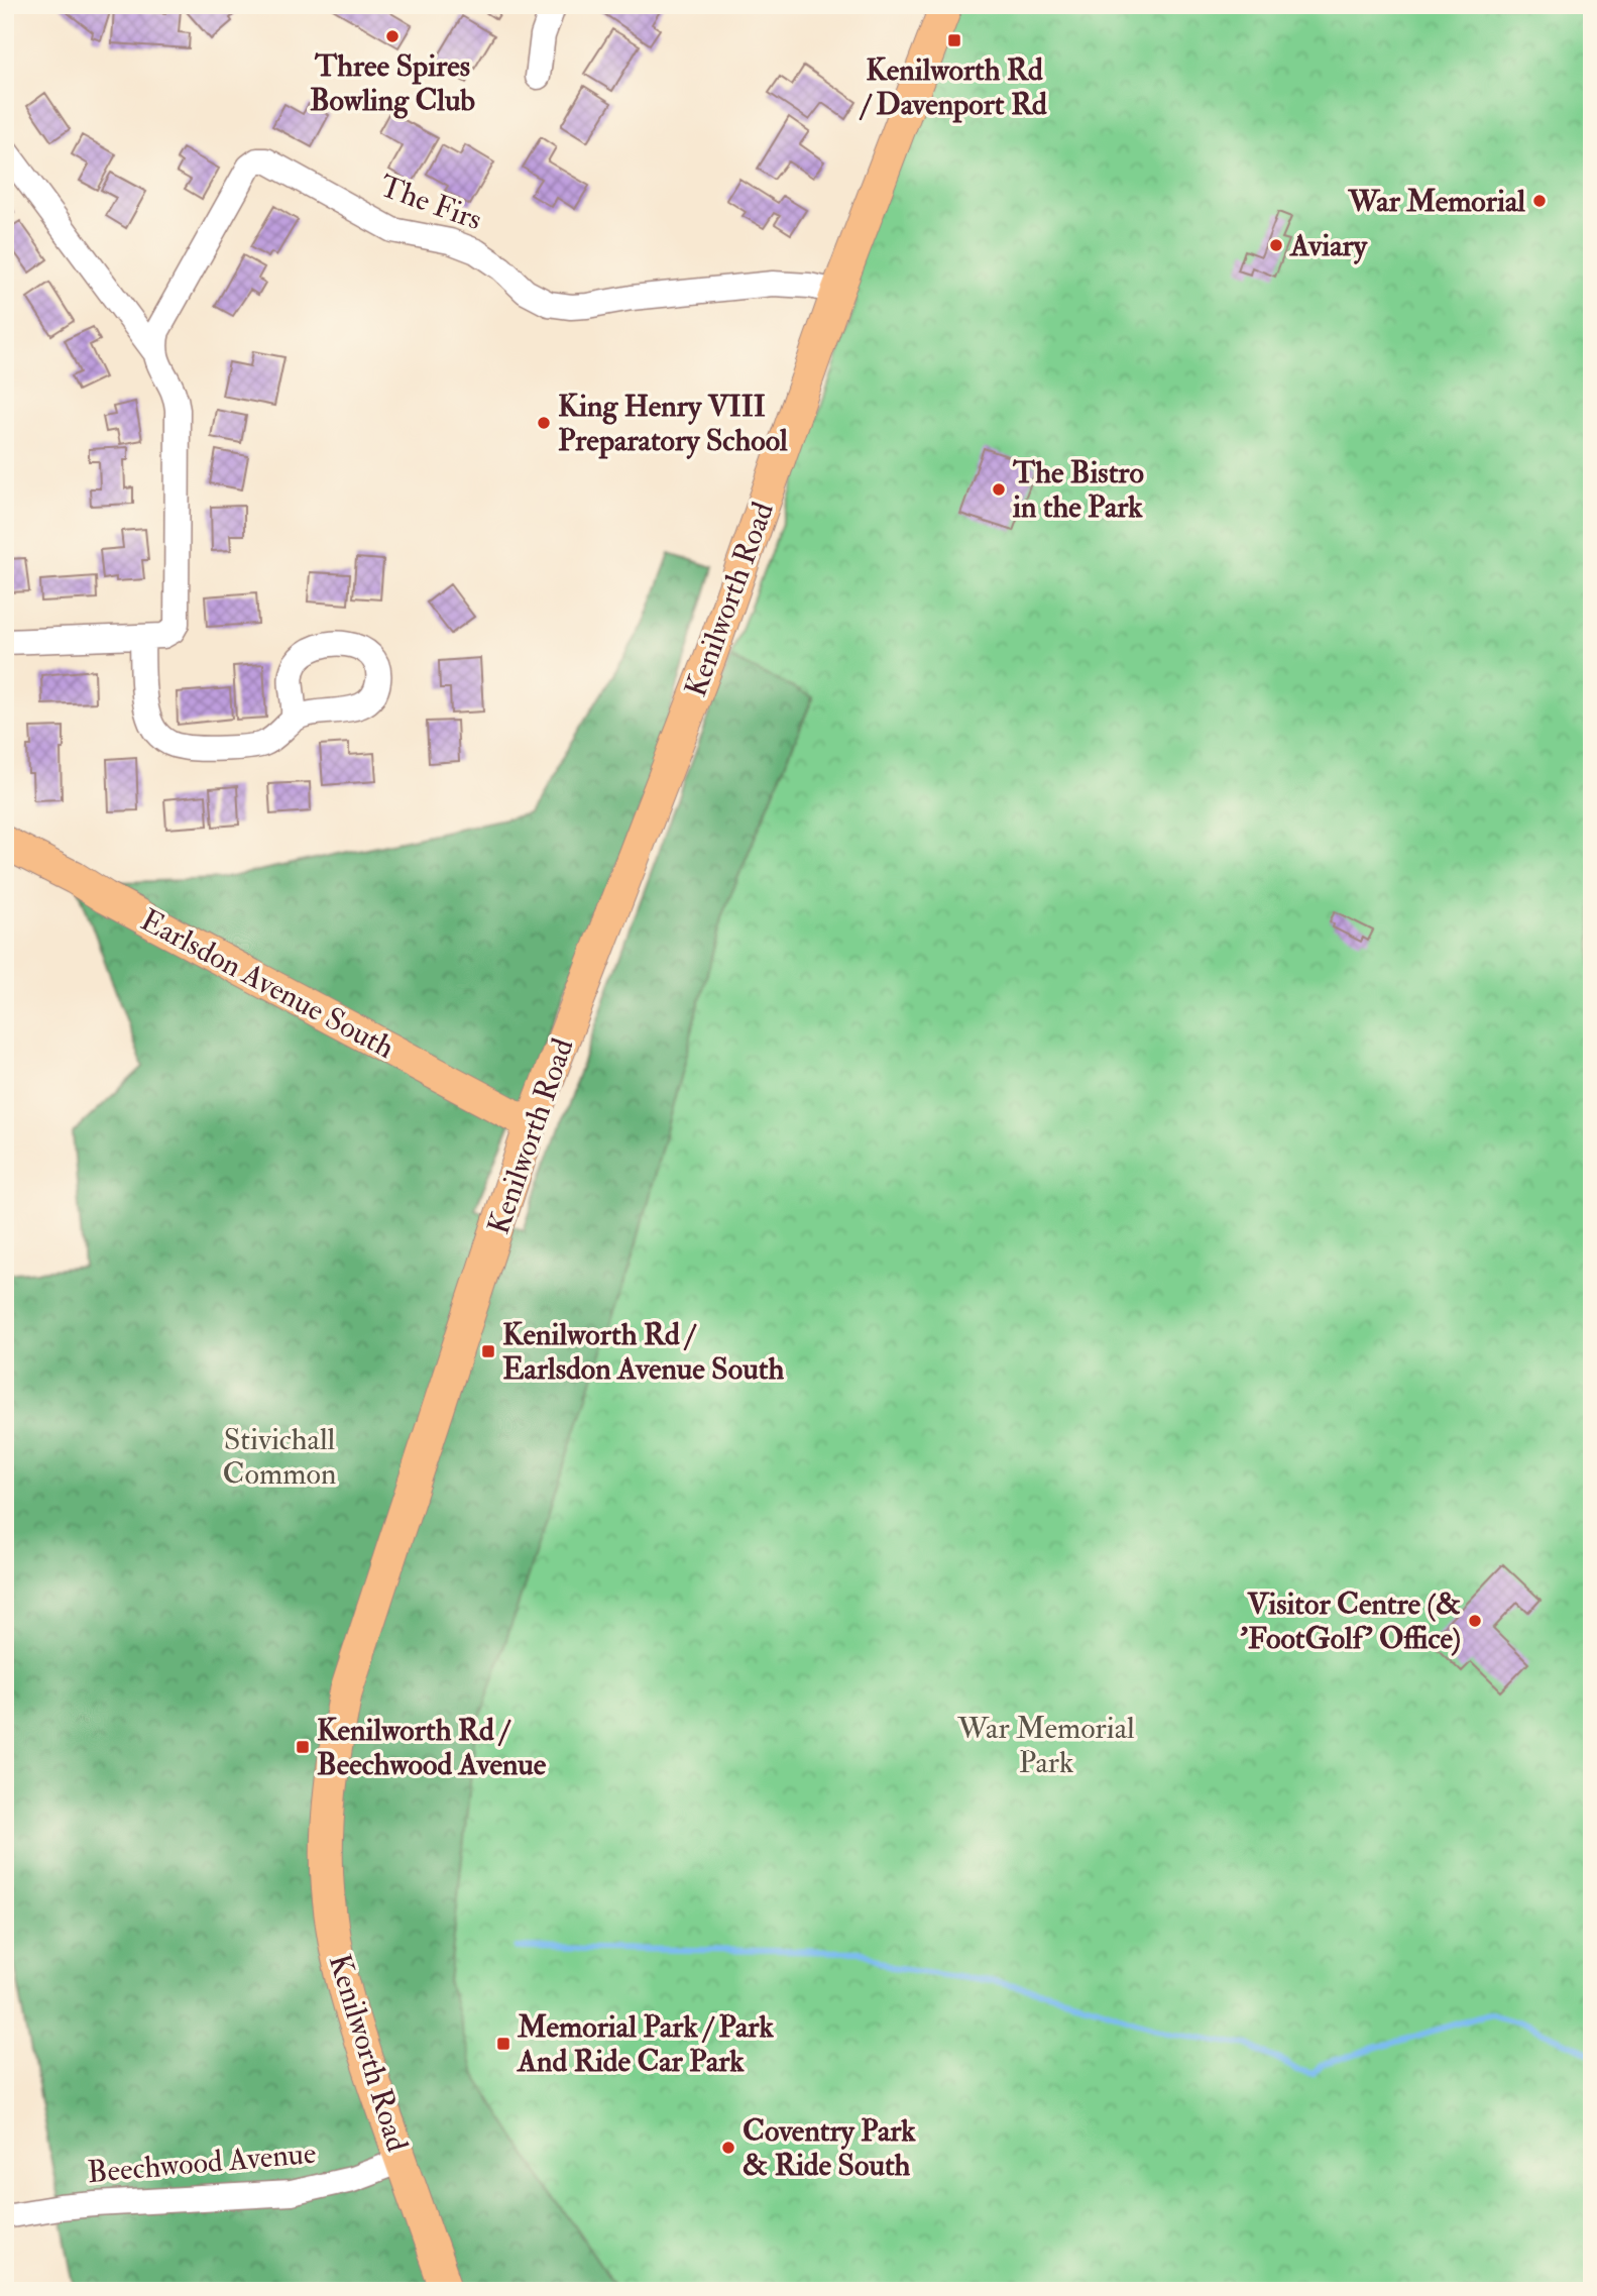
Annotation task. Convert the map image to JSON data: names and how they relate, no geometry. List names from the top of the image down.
{
  "streets": {
    "main road": ["Kenilworth Road", "Earlsdon Avenue South"],
    "street": ["The Firs", "Beechwood Avenue"]
  },
  "crossings": [
    ["The Firs", "Kenilworth Road"],
    ["Kenilworth Road", "Earlsdon Avenue South"],
    ["Kenilworth Road", "Beechwood Avenue"]
  ],
  "parks": ["Stivichall Common", "War Memorial Park"],
  "places": {
    "other": [
      "Three Spires Bowling Club",
      "War Memorial",
      "Aviary",
      "King Henry VIII Preparatory School",
      "The Bistro in the Park",
      "Visitor Centre (& 'FootGolf' Office)",
      "Coventry Park & Ride South"
    ],
    "transit": [
      "Kenilworth Rd / Davenport Rd",
      "Kenilworth Rd / Earlsdon Avenue South",
      "Kenilworth Rd / Beechwood Avenue",
      "Memorial Park / Park And Ride Car Park"
    ]
  }
}
